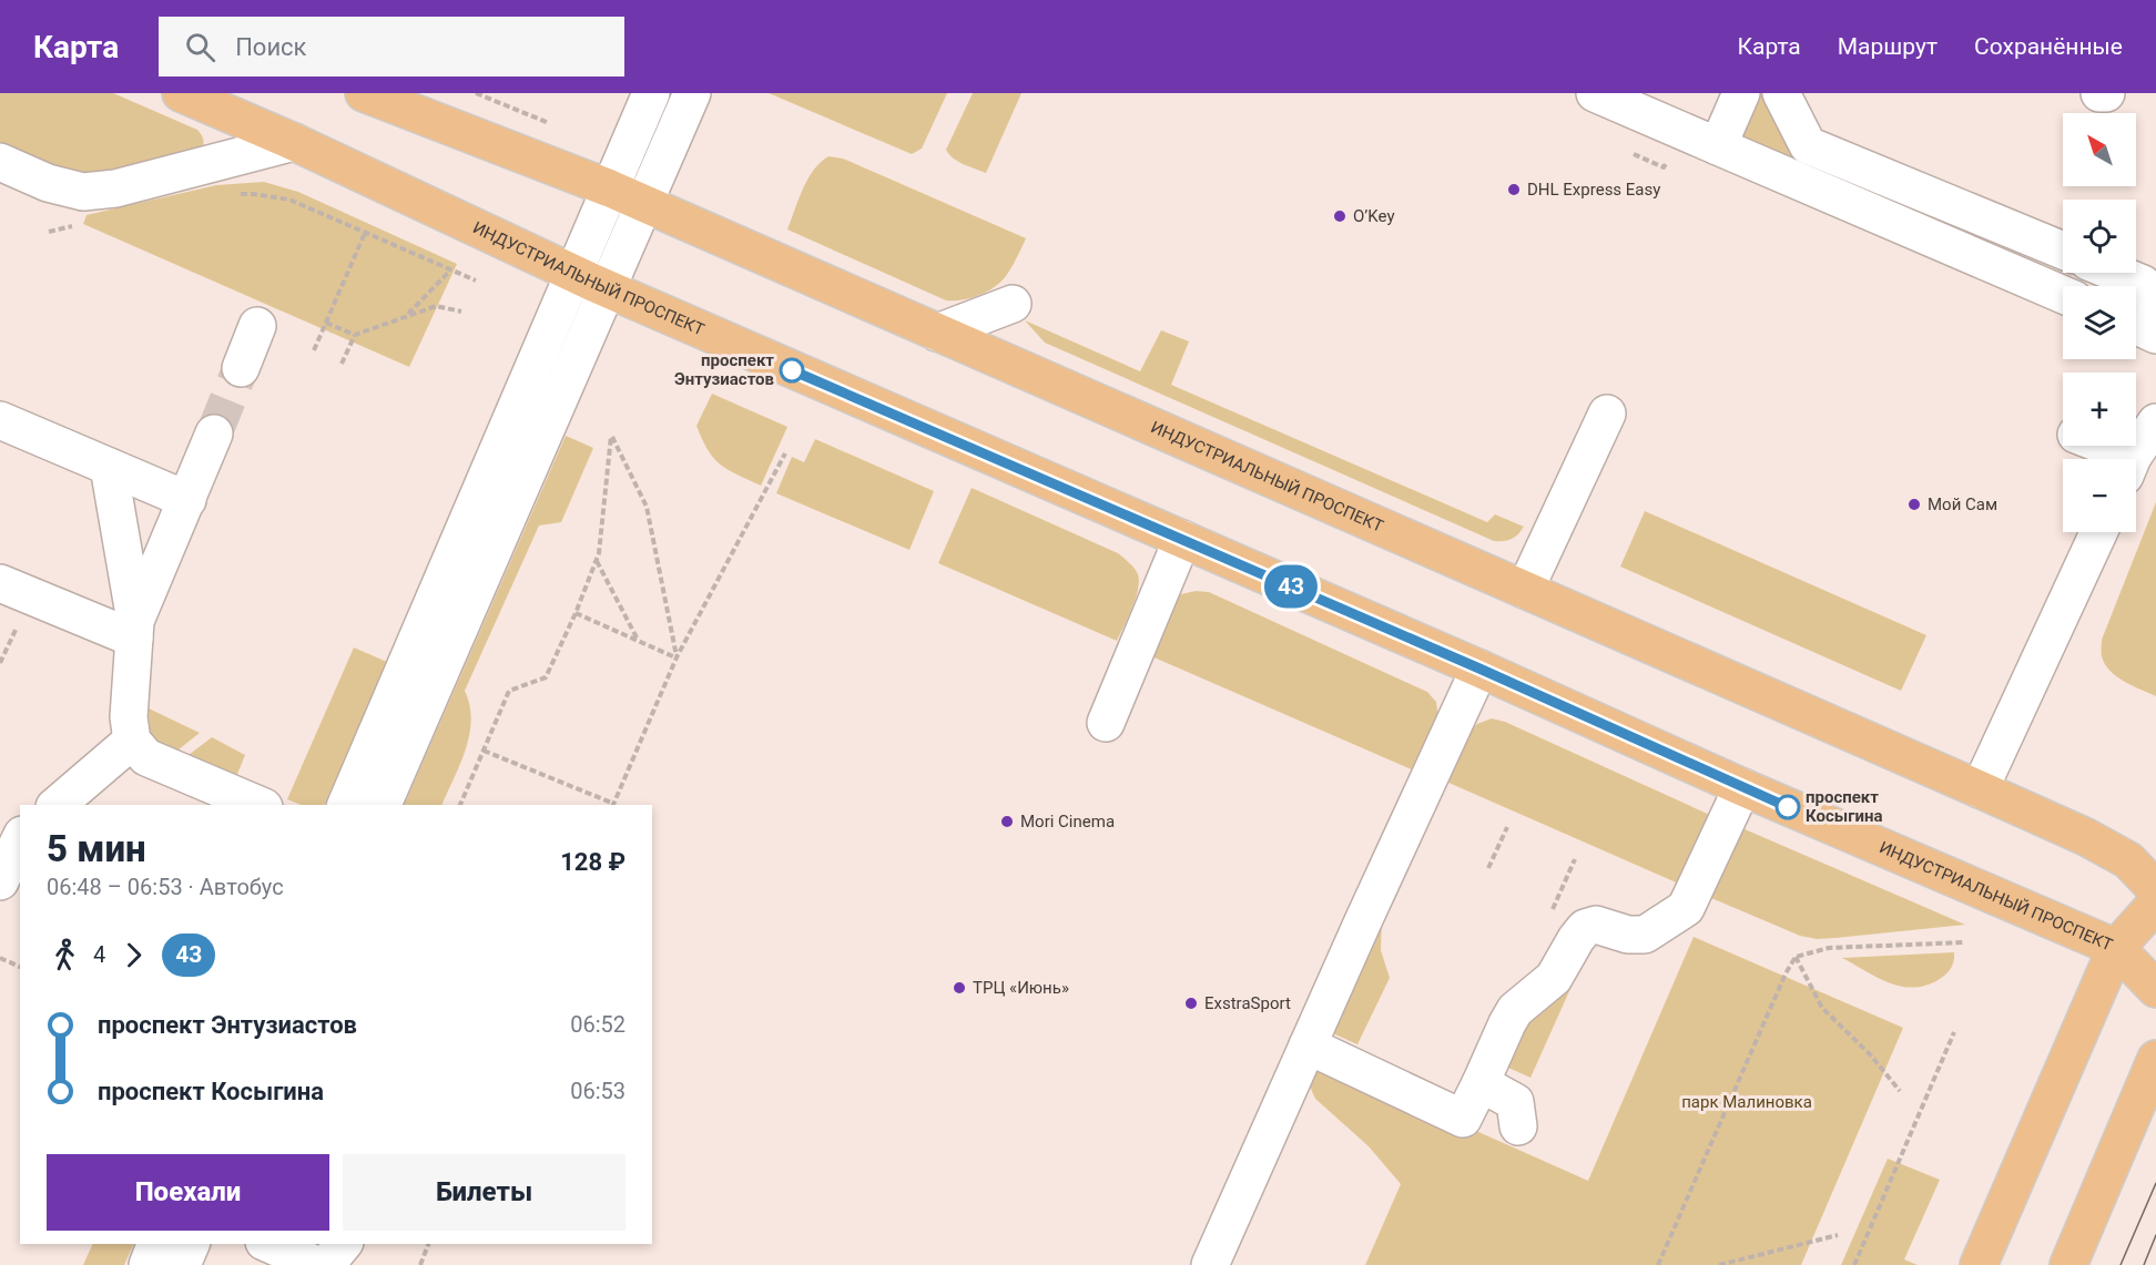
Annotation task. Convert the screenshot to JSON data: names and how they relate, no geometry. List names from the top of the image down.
{
  "streets": {
    "main road": ["ИНДУСТРИАЛЬНЫЙ ПРОСПЕКТ"]
  },
  "parks": ["парк Малиновка"],
  "places": [
    "DHL Express Easy",
    "O’Key",
    "проспект Энтузиастов",
    "Мой Сам",
    "проспект Косыгина",
    "Mori Cinema",
    "ТРЦ «Июнь»",
    "ExstraSport"
  ],
  "lines": ["bus line 43"],
  "north": "top left",
  "page": {
    "header": "Карта",
    "search": "Поиск",
    "nav": ["Карта", "Маршрут", "Сохранённые"],
    "on_map": "43",
    "map_buttons": ["+", "−"],
    "heading": ["5 мин", "06:48 – 06:53 · Автобус", "128 ₽"],
    "legs": ["4", "43"],
    "list": [
      {
        "name": "проспект Энтузиастов",
        "value": "06:52"
      },
      {
        "name": "проспект Косыгина",
        "value": "06:53"
      }
    ],
    "buttons": ["Поехали", "Билеты"]
  }
}
